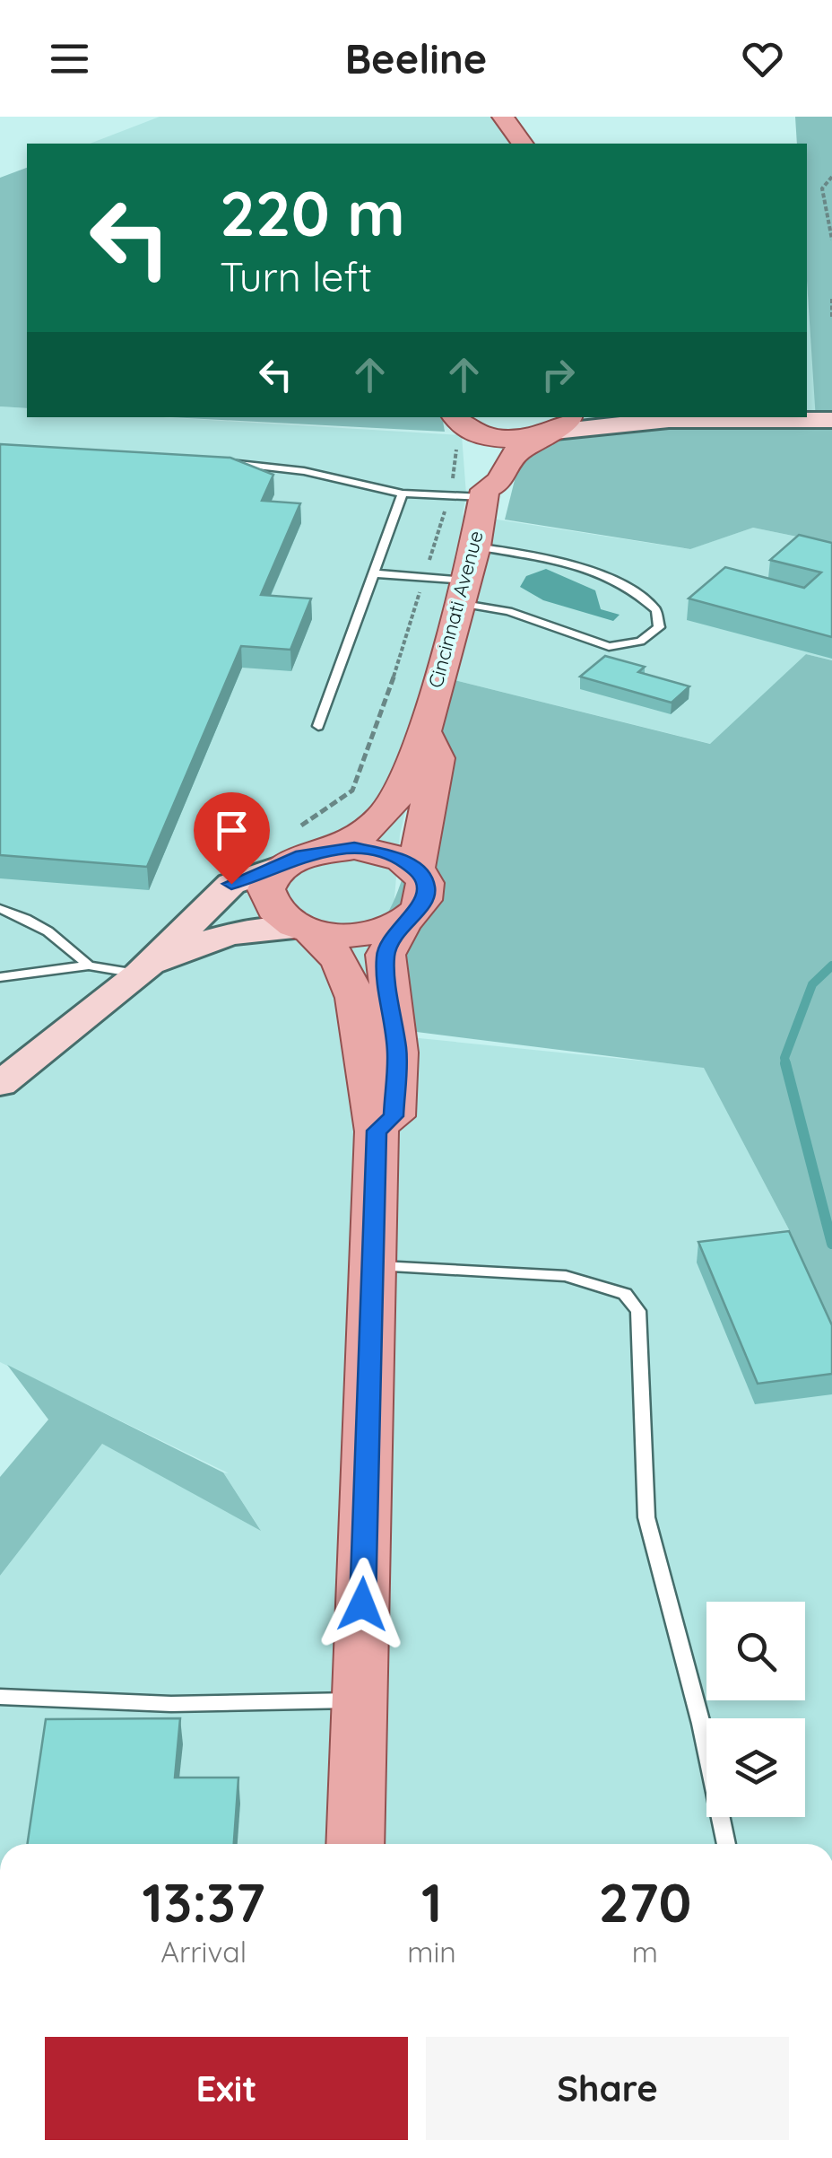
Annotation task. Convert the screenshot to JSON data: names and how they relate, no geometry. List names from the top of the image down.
{
  "streets": {
    "main road": ["Cincinnati Avenue"]
  },
  "page": {
    "header": "Beeline",
    "turn": ["220 m", "Turn left"],
    "eta": [
      "13:37",
      "Arrival",
      "1",
      "min",
      "270",
      "m"
    ],
    "buttons": ["Exit", "Share"]
  }
}
